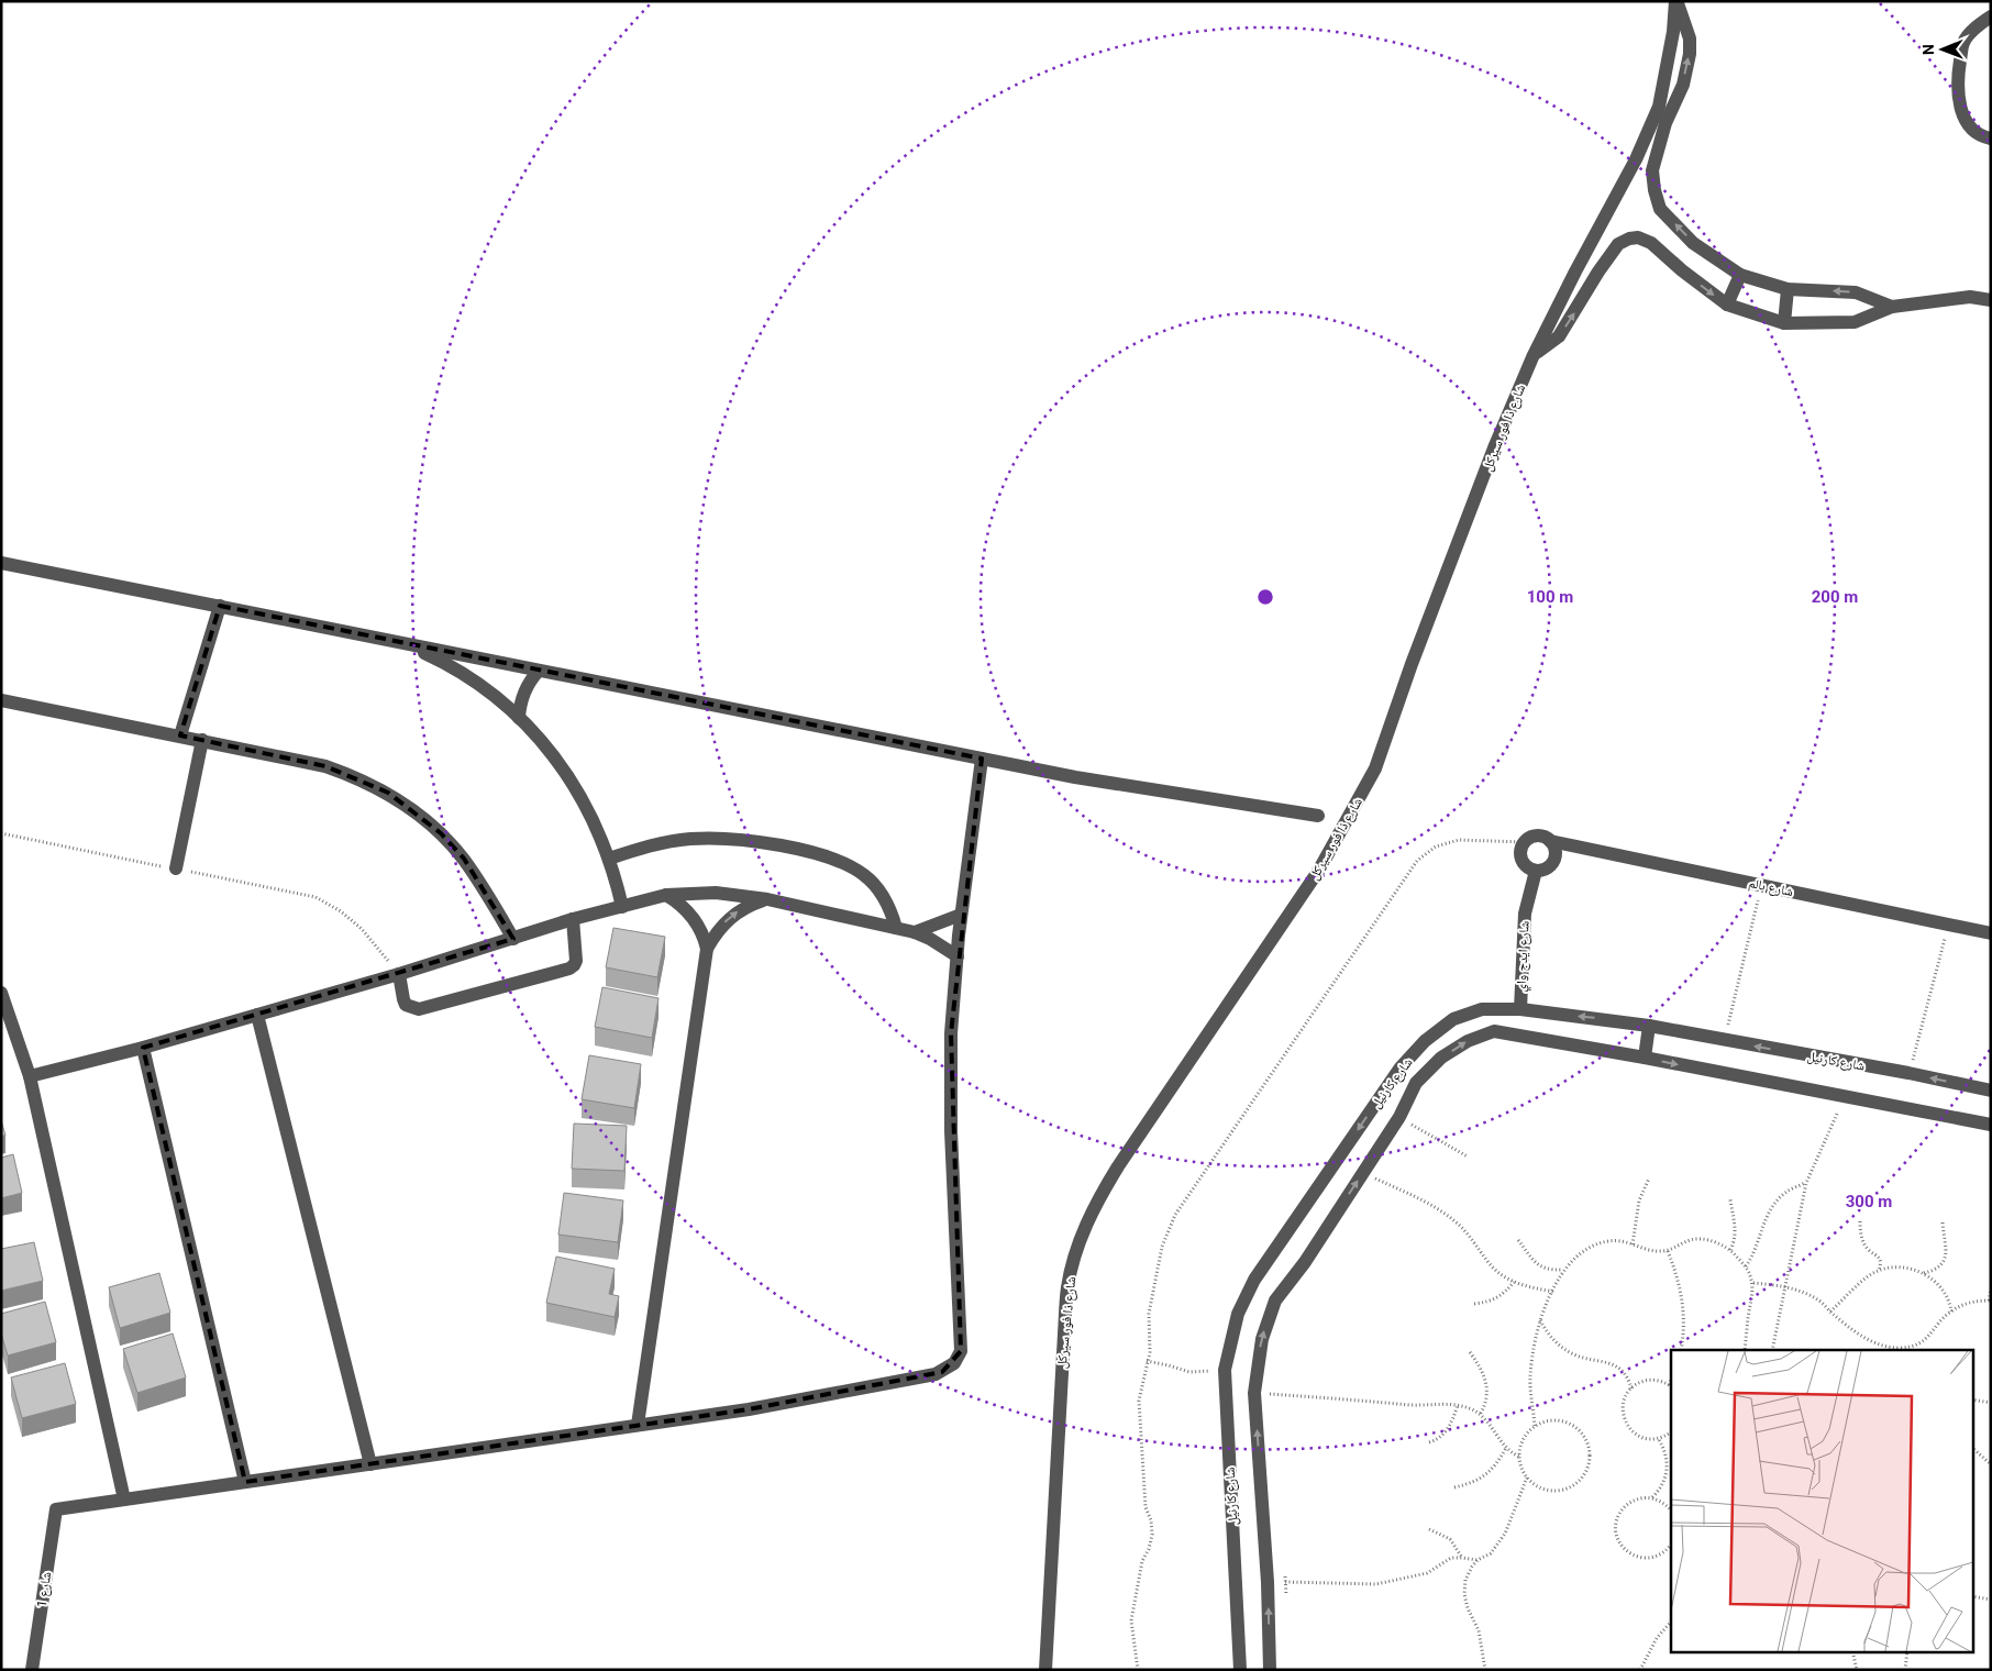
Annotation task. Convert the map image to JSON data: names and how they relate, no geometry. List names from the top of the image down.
{
  "streets": {
    "street": [
      "شارع ذا فور سيركل",
      "شارع بالم",
      "شارع ايدج واي",
      "شارع كارنيل",
      "شارع 1"
    ]
  },
  "crossings": [
    ["شارع بالم", "شارع ايدج واي"],
    ["شارع ايدج واي", "شارع كارنيل"]
  ],
  "north": "left",
  "rings": ["100 m", "200 m", "300 m"]
}
